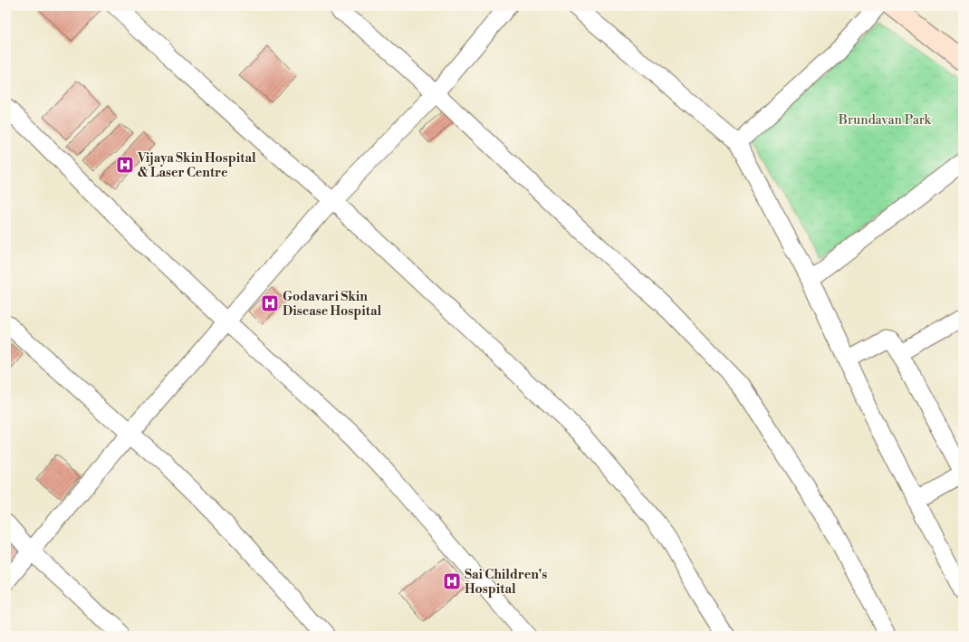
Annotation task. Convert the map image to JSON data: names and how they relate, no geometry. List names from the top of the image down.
{
  "parks": ["Brundavan Park"],
  "places": {
    "hospital": ["Vijaya Skin Hospital & Laser Centre", "Godavari Skin Disease Hospital", "Sai Children's Hospital"]
  }
}
